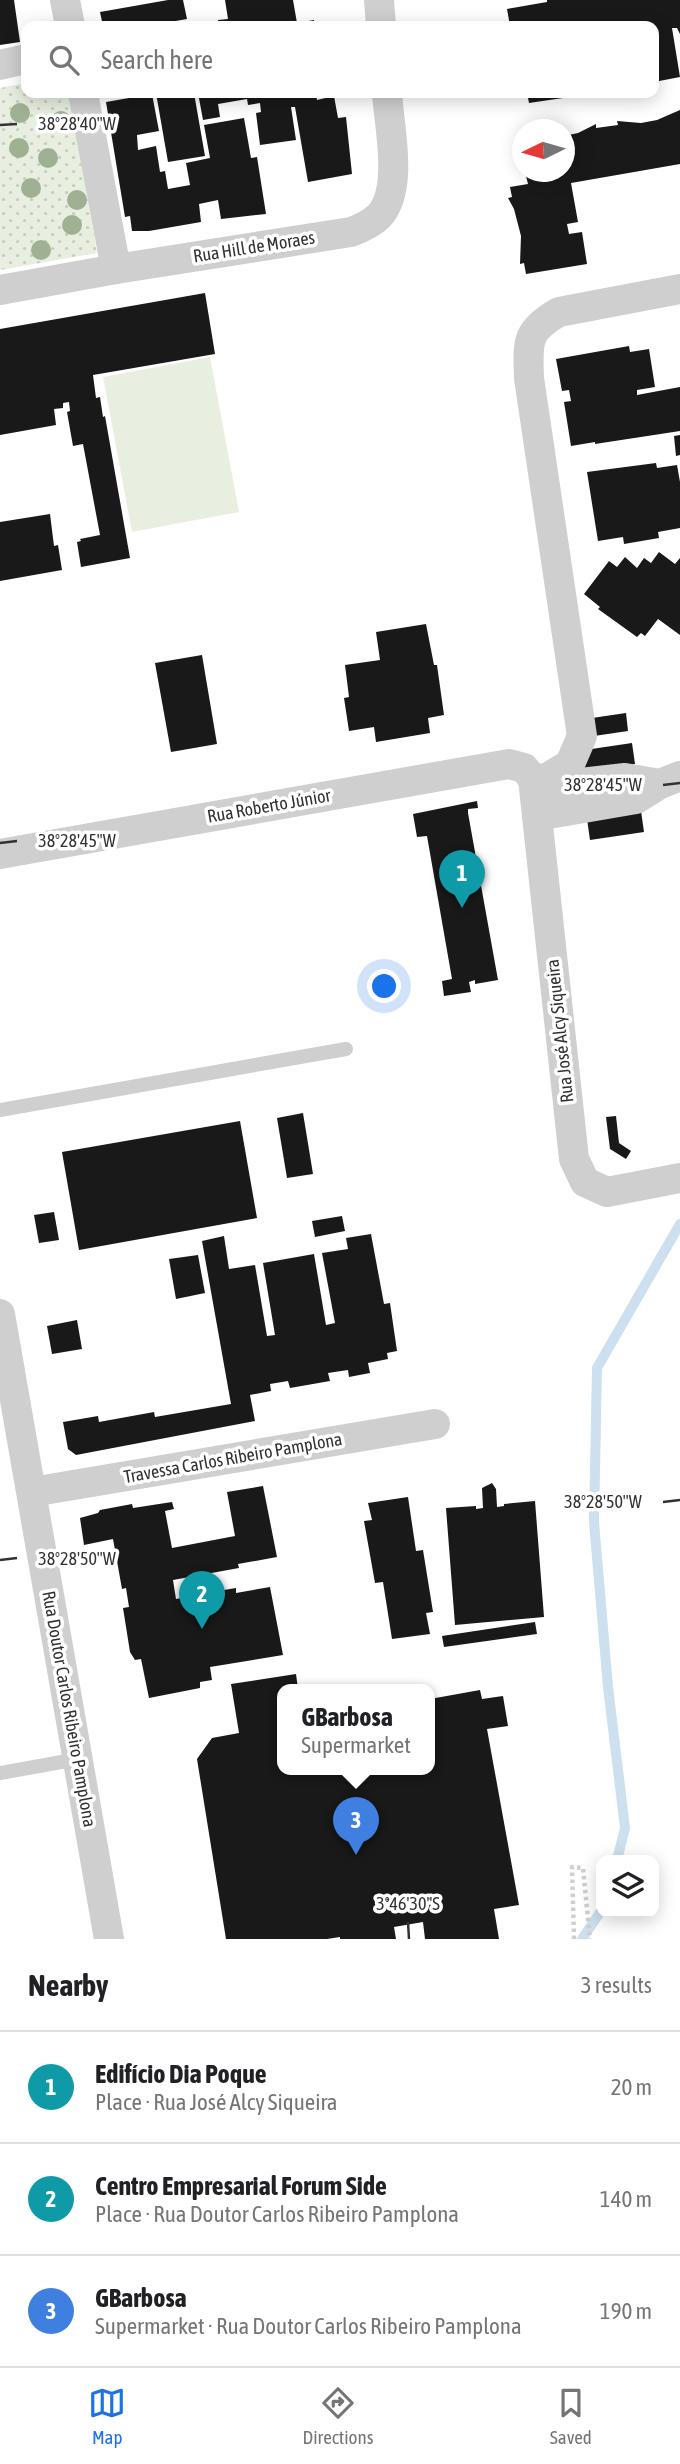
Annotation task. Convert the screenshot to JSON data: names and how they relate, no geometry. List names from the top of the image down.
{
  "streets": {
    "street": [
      "Rua Hill de Moraes",
      "Rua Roberto Júnior",
      "Rua José Alcy Siqueira",
      "Travessa Carlos Ribeiro Pamplona",
      "Rua Doutor Carlos Ribeiro Pamplona"
    ]
  },
  "crossings": [
    ["Rua Roberto Júnior", "Rua José Alcy Siqueira"],
    ["Travessa Carlos Ribeiro Pamplona", "Rua Doutor Carlos Ribeiro Pamplona"]
  ],
  "north": "left",
  "page": {
    "search": "Search here",
    "pins": ["1", "2", "3"],
    "popup": ["GBarbosa", "Supermarket"],
    "heading": ["Nearby", "3 results"],
    "list": [
      {
        "mark": "1",
        "name": "Edifício Dia Poque",
        "note": "Place · Rua José Alcy Siqueira",
        "value": "20 m"
      },
      {
        "mark": "2",
        "name": "Centro Empresarial Forum Side",
        "note": "Place · Rua Doutor Carlos Ribeiro Pamplona",
        "value": "140 m"
      },
      {
        "mark": "3",
        "name": "GBarbosa",
        "note": "Supermarket · Rua Doutor Carlos Ribeiro Pamplona",
        "value": "190 m"
      }
    ],
    "nav": ["Map", "Directions", "Saved"]
  },
  "coordinates": [
    "38°28'40\"W",
    "38°28'45\"W",
    "38°28'50\"W",
    "3°46'30\"S"
  ]
}
